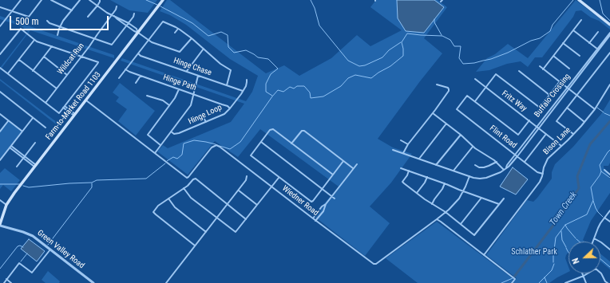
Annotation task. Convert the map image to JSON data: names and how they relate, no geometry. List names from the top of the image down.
{
  "streets": {
    "main road": ["Farm-to-Market Road 1103"],
    "street": [
      "Wildcat Run",
      "Hinge Chase",
      "Hinge Path",
      "Buffalo Crossing",
      "Fritz Way",
      "Hinge Loop",
      "Flint Road",
      "Bison Lane",
      "Wiedner Road",
      "Green Valley Road"
    ]
  },
  "crossings": [
    ["Hinge Chase", "Hinge Loop"],
    ["Hinge Path", "Hinge Loop"],
    ["Buffalo Crossing", "Fritz Way"],
    ["Buffalo Crossing", "Flint Road"],
    ["Fritz Way", "Bison Lane"],
    ["Farm-to-Market Road 1103", "Wiedner Road"],
    ["Farm-to-Market Road 1103", "Green Valley Road"],
    ["Flint Road", "Bison Lane"]
  ],
  "water": ["Town Creek"],
  "parks": ["Schlather Park"],
  "scale_bar": "500 m",
  "north": "left"
}
